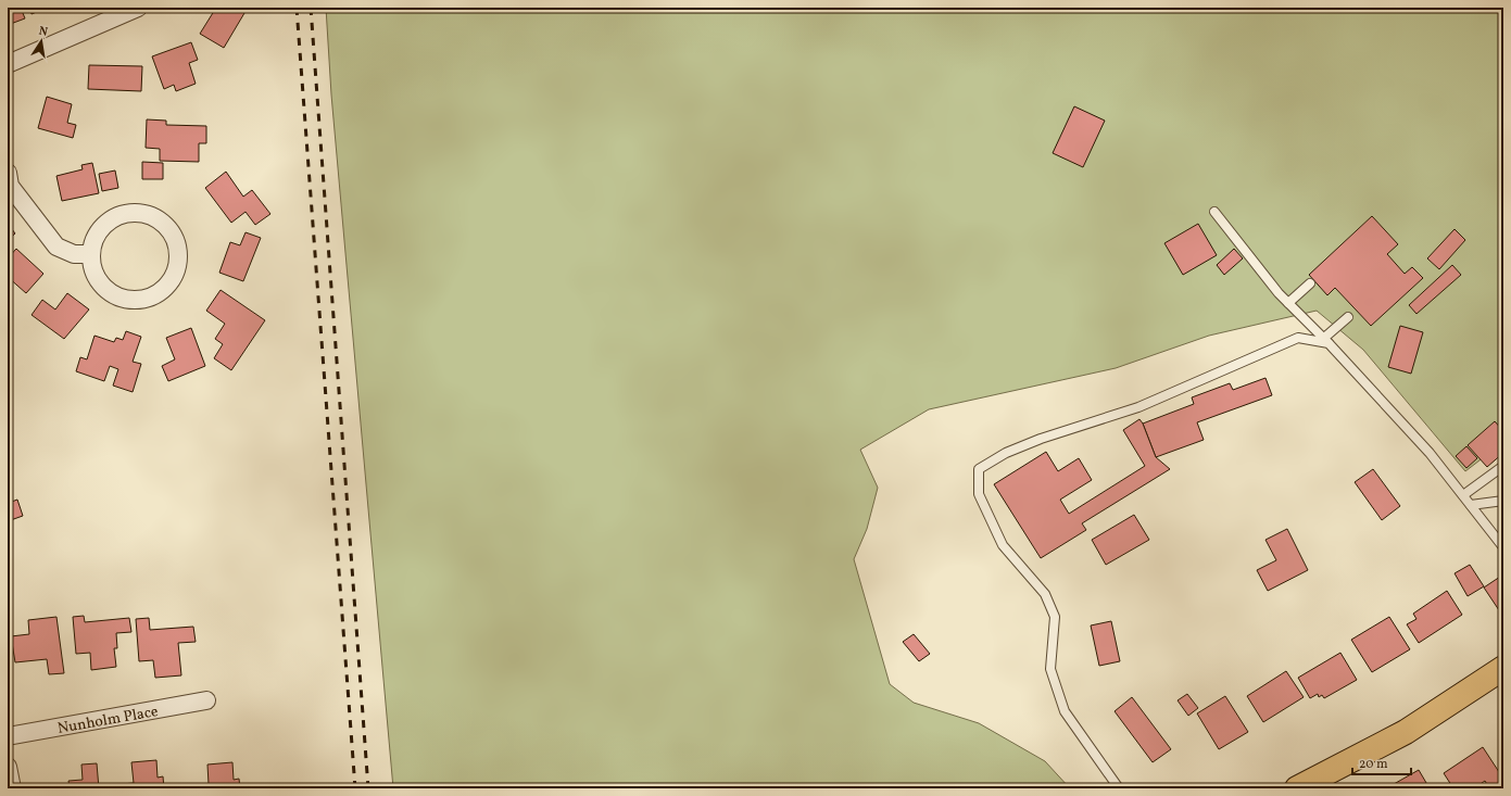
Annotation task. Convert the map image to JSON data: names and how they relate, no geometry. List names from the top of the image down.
{
  "streets": {
    "street": ["Nunholm Place"]
  },
  "scale_bar": "20 m",
  "north": "top"
}
